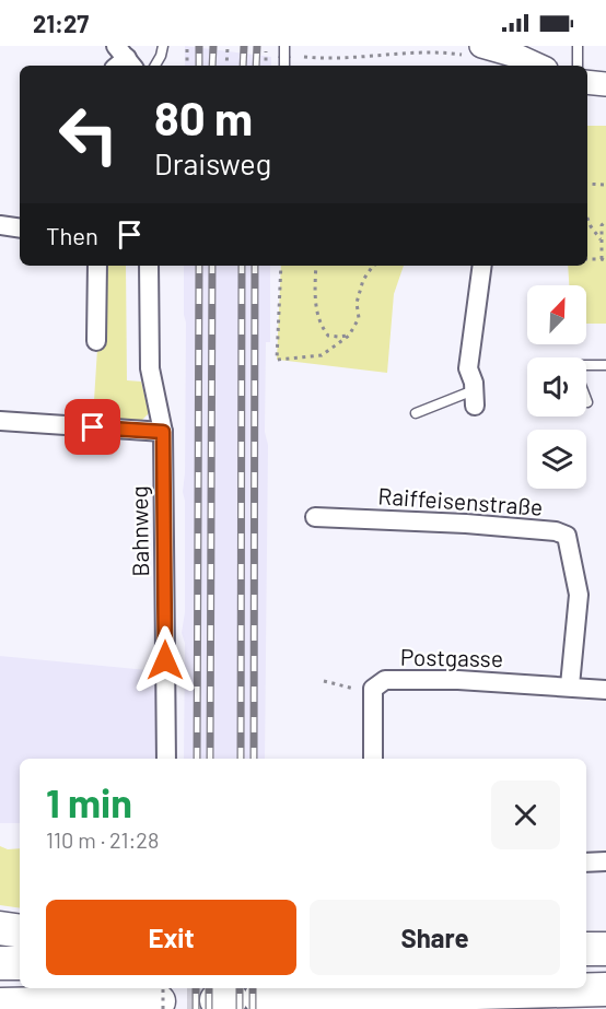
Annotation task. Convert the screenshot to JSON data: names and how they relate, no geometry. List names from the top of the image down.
{
  "streets": {
    "street": ["Raiffeisenstraße", "Bahnweg", "Postgasse"]
  },
  "crossings": [
    ["Raiffeisenstraße", "Postgasse"]
  ],
  "north": "top right",
  "page": {
    "status": "21:27",
    "turn": ["80 m", "Draisweg"],
    "then": "Then",
    "heading": ["1 min", "110 m · 21:28"],
    "buttons": ["Exit", "Share"]
  }
}
